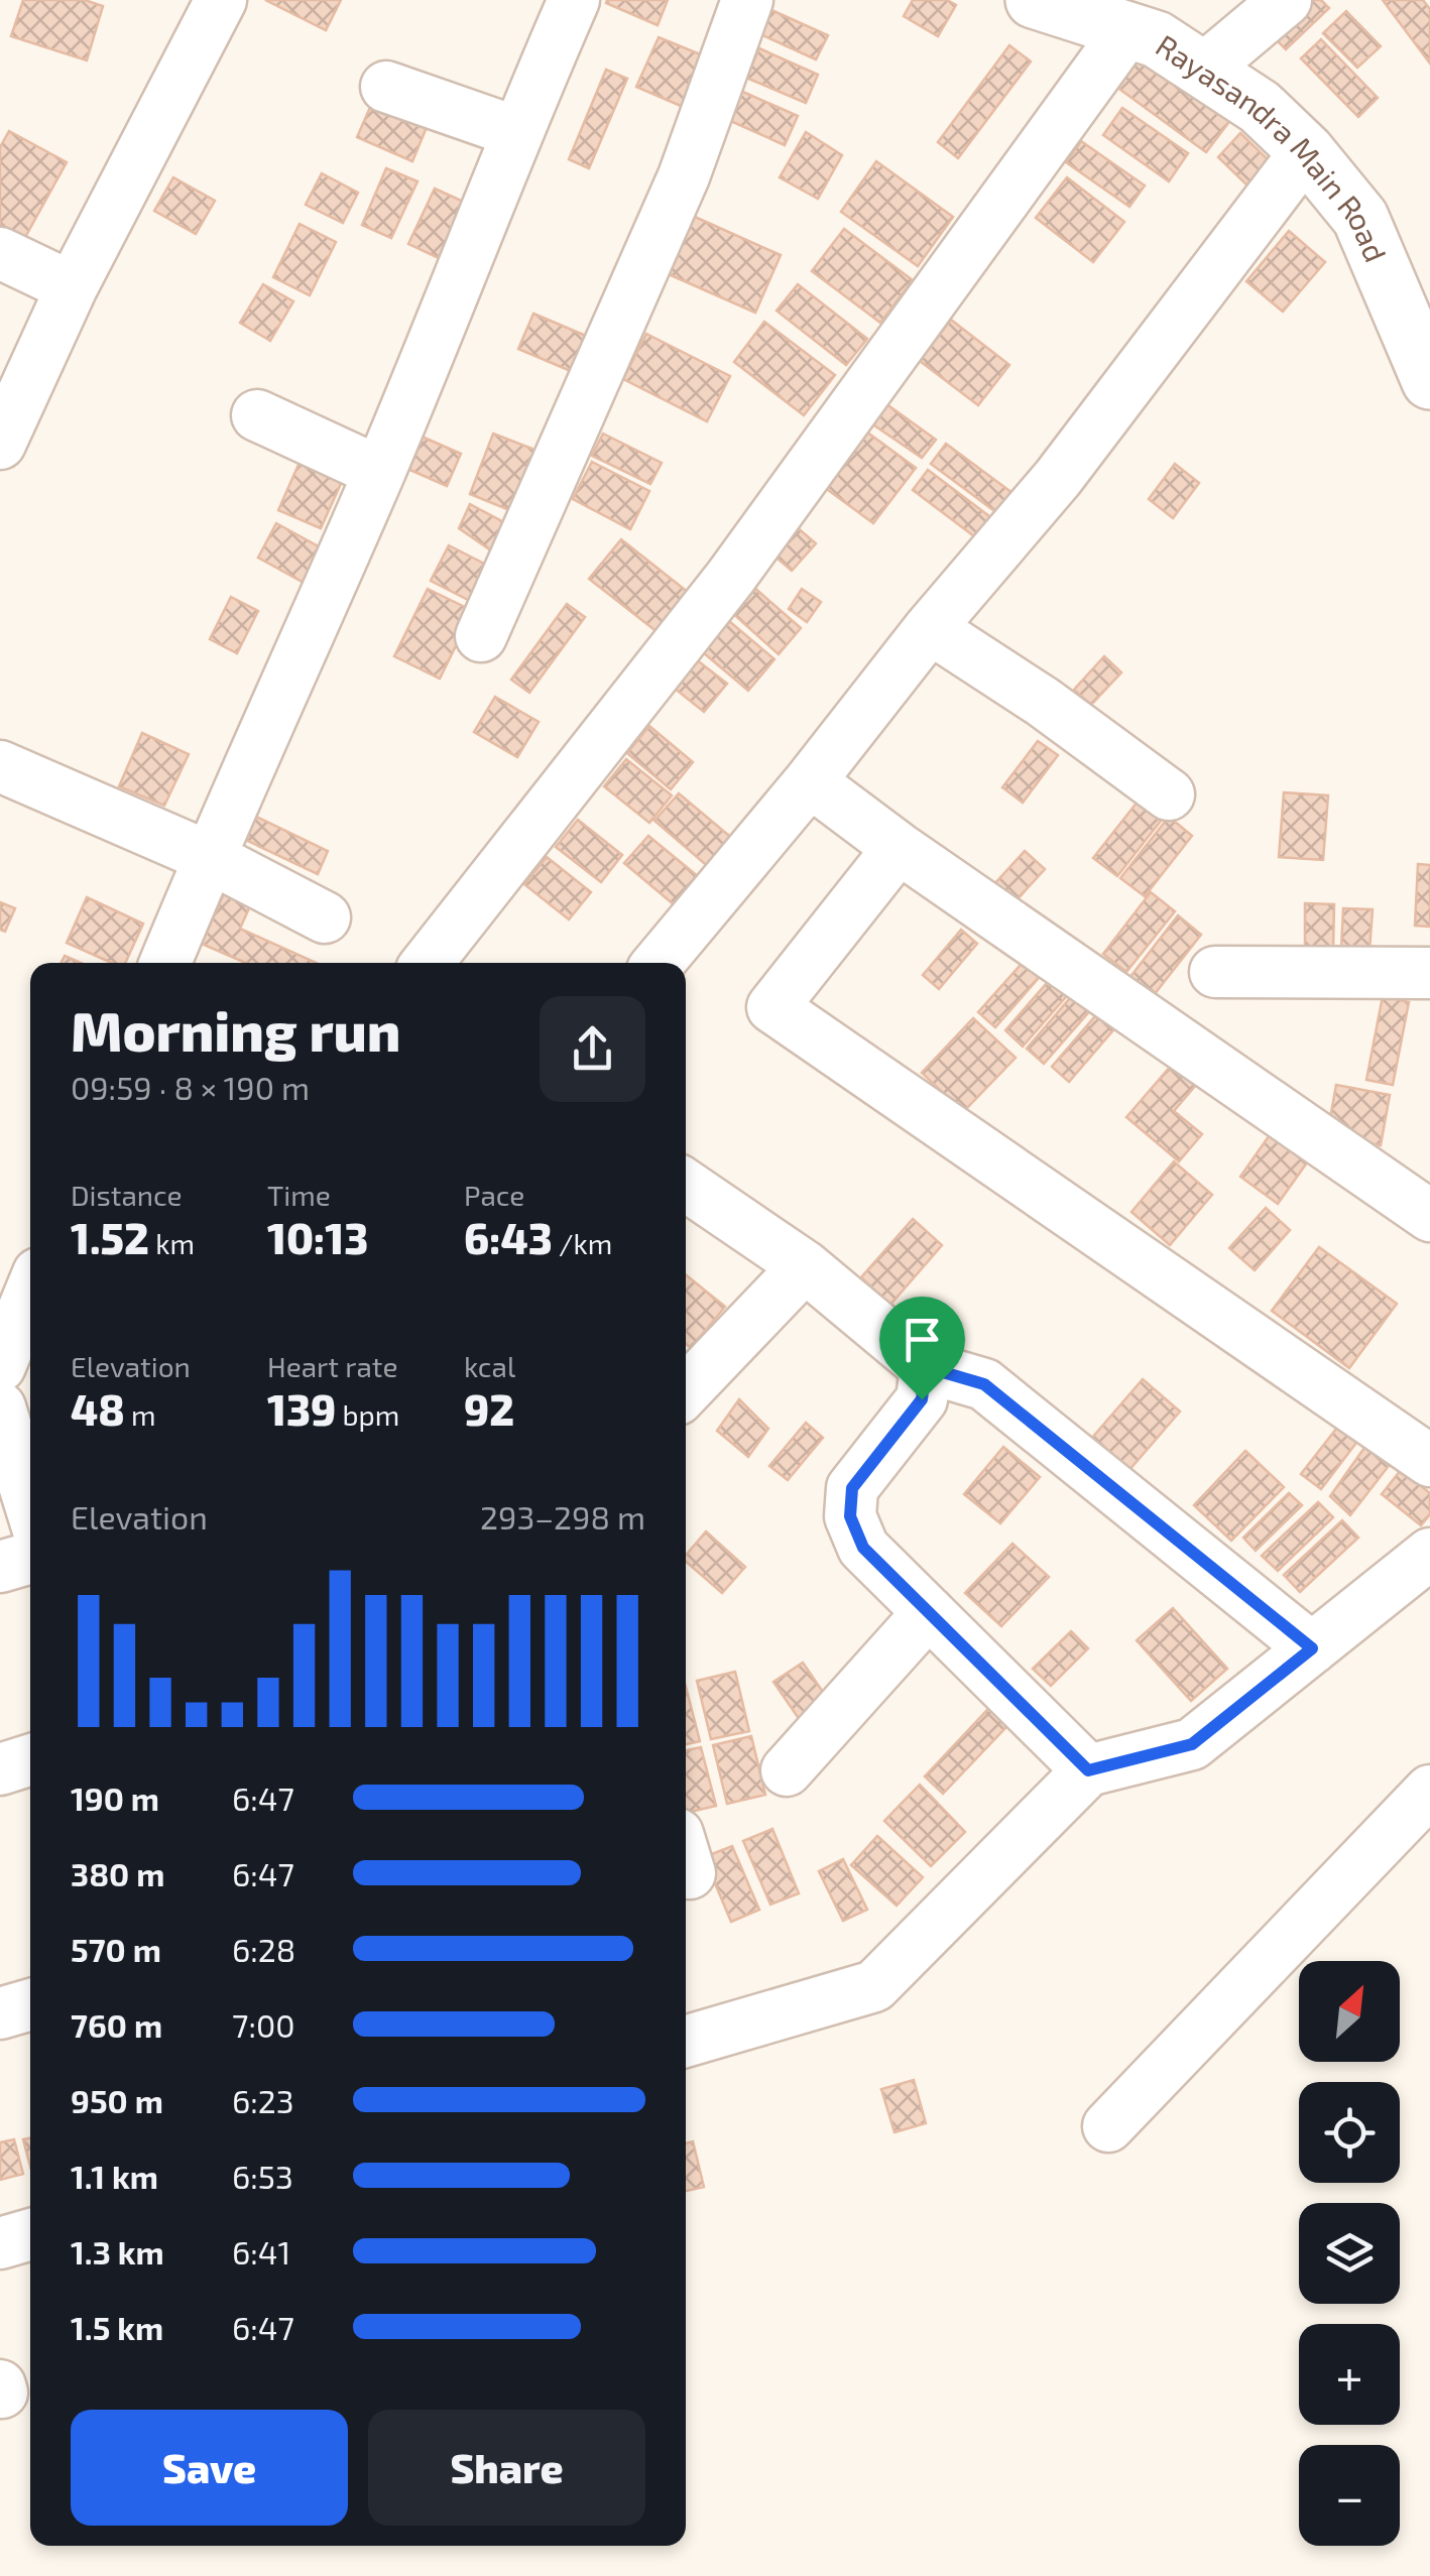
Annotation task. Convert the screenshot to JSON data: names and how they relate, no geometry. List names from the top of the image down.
{
  "streets": {
    "street": ["Rayasandra Main Road"]
  },
  "north": "top right",
  "page": {
    "heading": ["Morning run", "09:59 · 8 × 190 m"],
    "stats": [
      ["Distance", "1.52 km"],
      ["Time", "10:13"],
      ["Pace", "6:43 /km"],
      ["Elevation", "48 m"],
      ["Heart rate", "139 bpm"],
      ["kcal", "92"]
    ],
    "chart": ["Elevation", "293–298 m"],
    "list": [
      {
        "name": "190 m",
        "note": "6:47"
      },
      {
        "name": "380 m",
        "note": "6:47"
      },
      {
        "name": "570 m",
        "note": "6:28"
      },
      {
        "name": "760 m",
        "note": "7:00"
      },
      {
        "name": "950 m",
        "note": "6:23"
      },
      {
        "name": "1.1 km",
        "note": "6:53"
      },
      {
        "name": "1.3 km",
        "note": "6:41"
      },
      {
        "name": "1.5 km",
        "note": "6:47"
      }
    ],
    "map_buttons": ["+", "−"],
    "buttons": ["Save", "Share"]
  }
}
